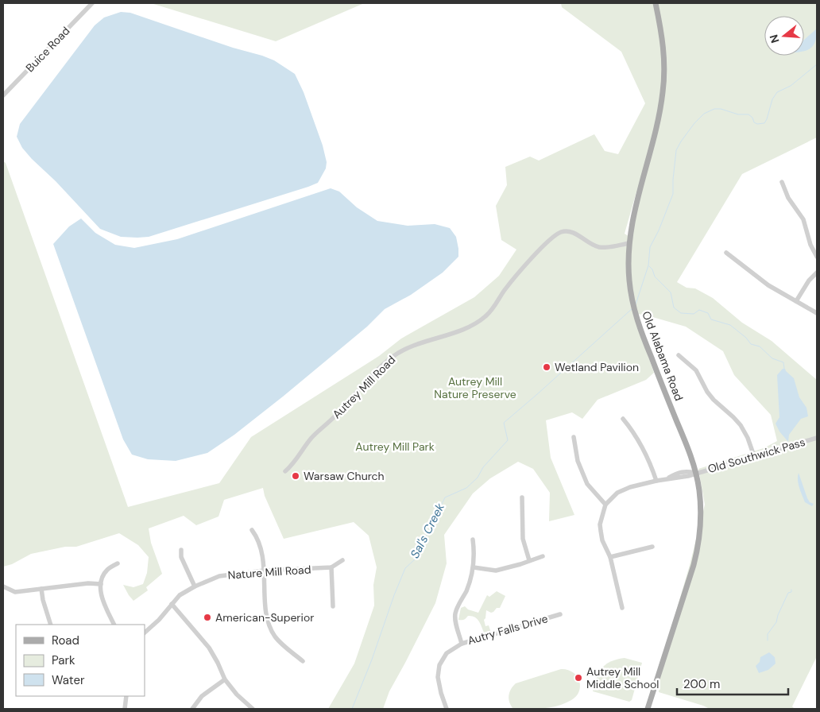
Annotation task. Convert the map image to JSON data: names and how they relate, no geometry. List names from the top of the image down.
{
  "streets": {
    "main road": ["Old Alabama Road"],
    "street": [
      "Buice Road",
      "Autrey Mill Road",
      "Old Southwick Pass",
      "Nature Mill Road",
      "Autry Falls Drive"
    ]
  },
  "crossings": [
    ["Old Alabama Road", "Autrey Mill Road"],
    ["Old Alabama Road", "Old Southwick Pass"]
  ],
  "water": ["Sal's Creek"],
  "parks": ["Autrey Mill Nature Preserve", "Autrey Mill Park"],
  "places": [
    "Wetland Pavilion",
    "Warsaw Church",
    "American-Superior",
    "Autrey Mill Middle School"
  ],
  "legend": ["Road", "Park", "Water"],
  "scale_bar": "200 m",
  "north": "left"
}
